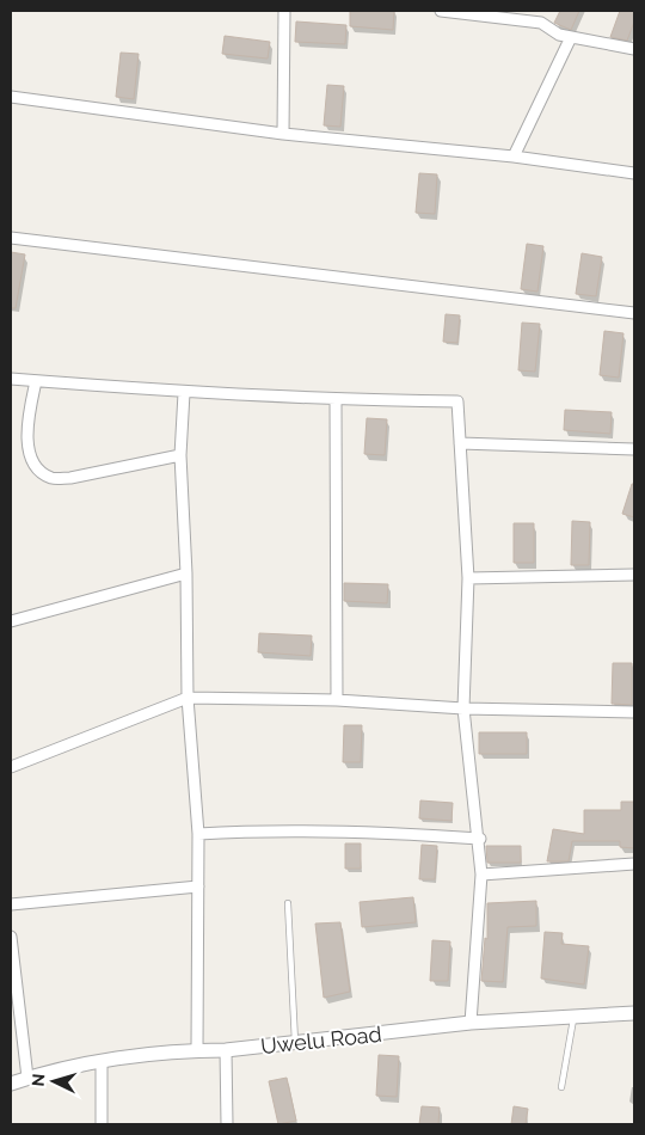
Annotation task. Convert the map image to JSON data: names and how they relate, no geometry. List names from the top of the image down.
{
  "streets": {
    "street": ["Uwelu Road"]
  },
  "north": "left"
}
